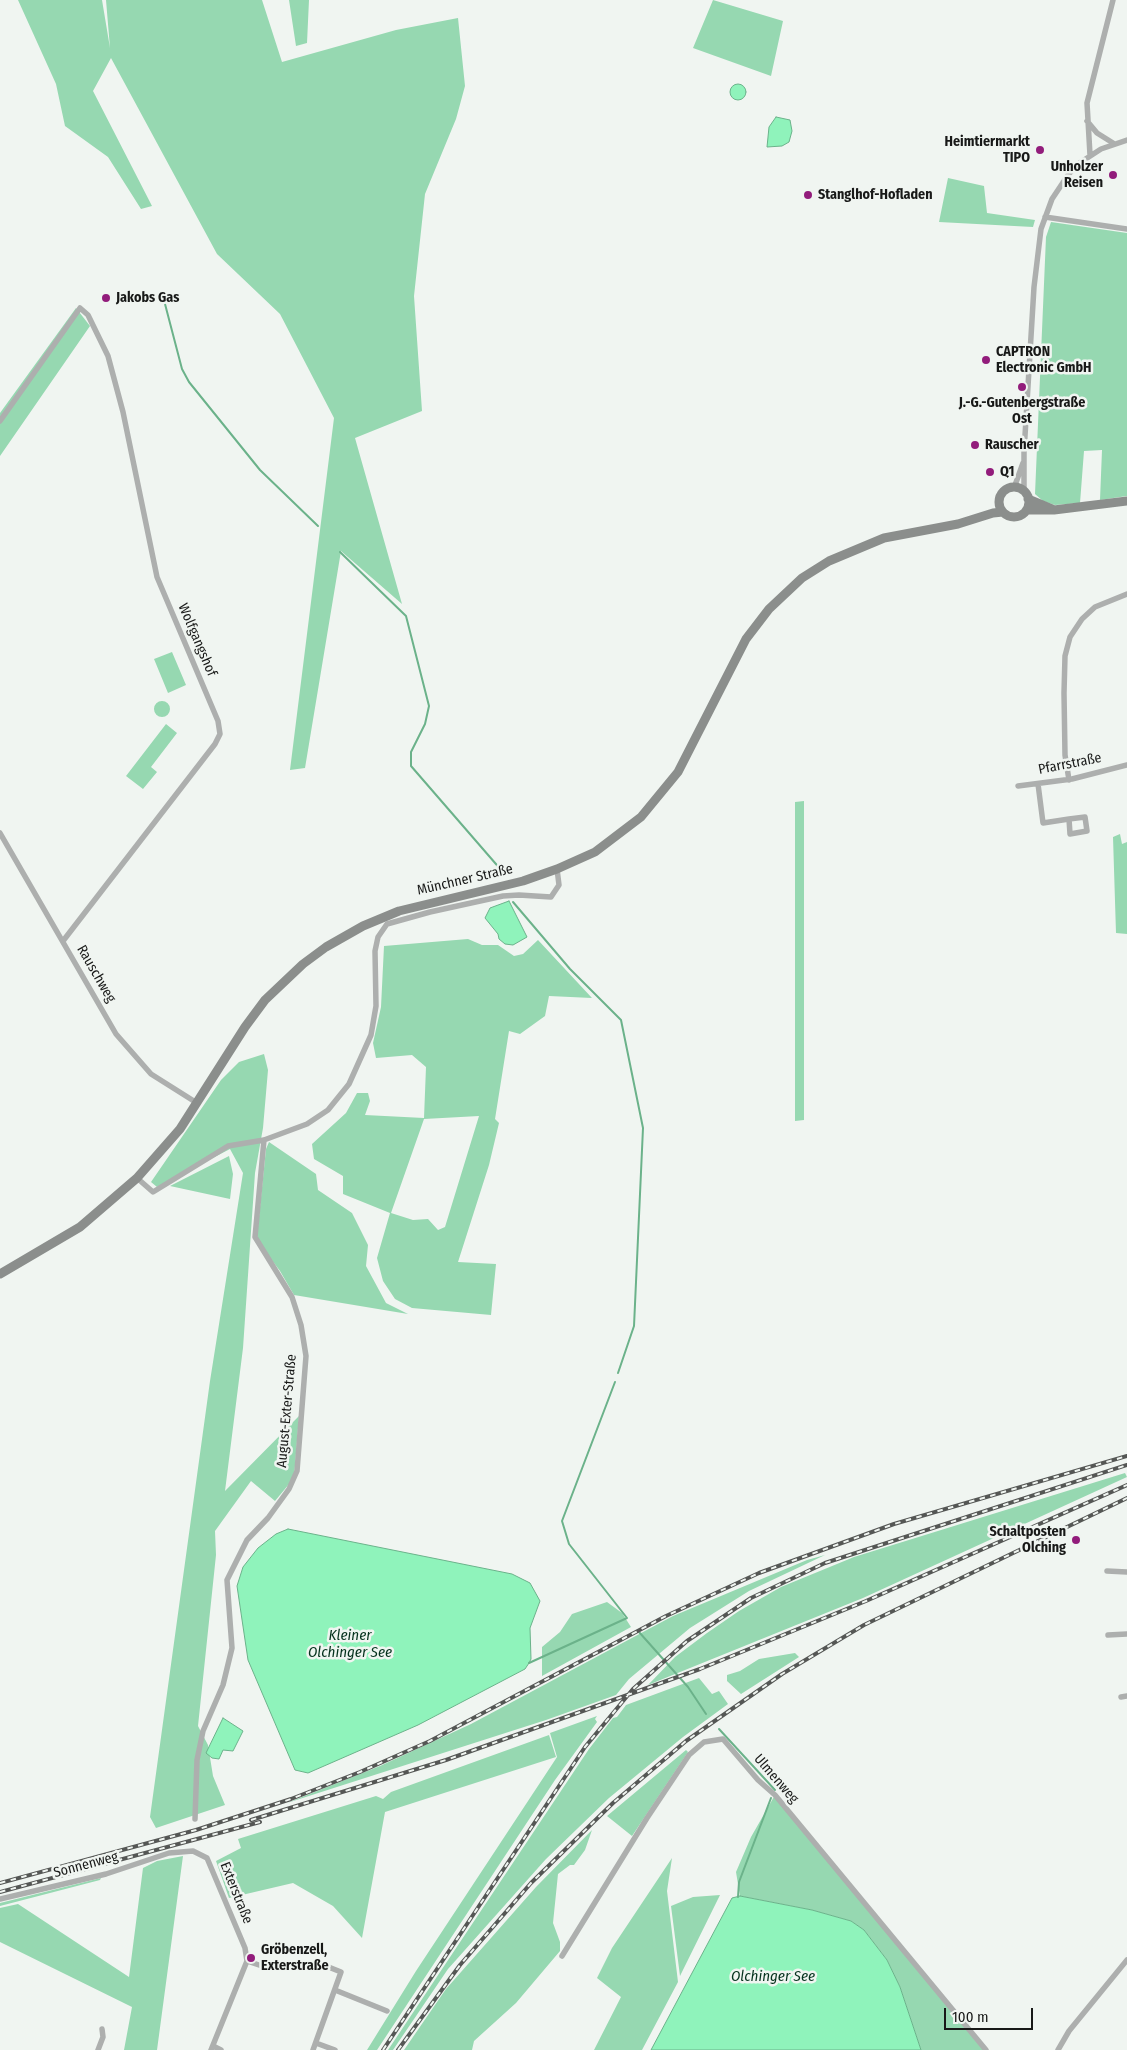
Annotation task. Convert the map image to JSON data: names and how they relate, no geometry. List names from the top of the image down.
{
  "streets": {
    "main road": ["Münchner Straße"],
    "street": [
      "Wolfgangshof",
      "Pfarrstraße",
      "Rauschweg",
      "August-Exter-Straße",
      "Ulmenweg",
      "Sonnenweg",
      "Exterstraße"
    ]
  },
  "crossings": [
    ["Wolfgangshof", "Rauschweg"],
    ["Münchner Straße", "Rauschweg"],
    ["Sonnenweg", "Exterstraße"]
  ],
  "water": ["Kleiner Olchinger See", "Olchinger See"],
  "places": [
    "Heimtiermarkt TIPO",
    "Unholzer Reisen",
    "Stanglhof-Hofladen",
    "Jakobs Gas",
    "CAPTRON Electronic GmbH",
    "J.-G.-Gutenbergstraße Ost",
    "Rauscher",
    "Q1",
    "Schaltposten Olching",
    "Gröbenzell, Exterstraße"
  ],
  "scale_bar": "100 m"
}
